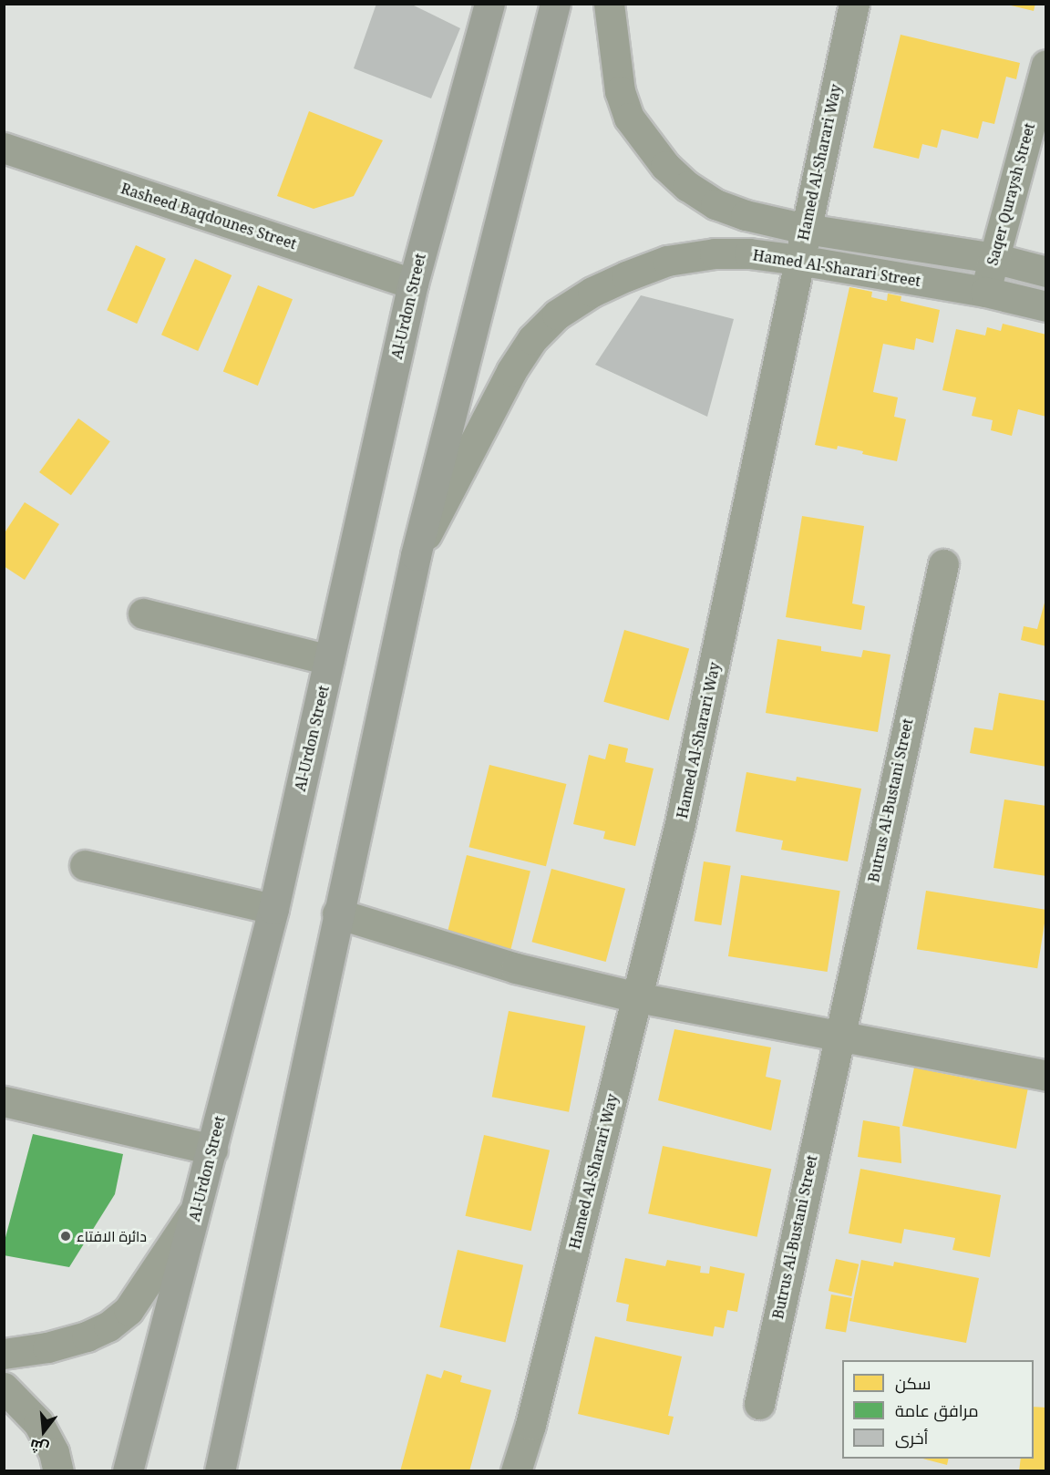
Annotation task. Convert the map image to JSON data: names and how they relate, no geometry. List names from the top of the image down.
{
  "streets": {
    "highway": ["Al-Urdon Street"],
    "street": [
      "Hamed Al-Sharari Way",
      "Saqer Quraysh Street",
      "Rasheed Baqdounes Street",
      "Hamed Al-Sharari Street",
      "Butrus Al-Bustani Street"
    ]
  },
  "crossings": [
    ["Hamed Al-Sharari Way", "Hamed Al-Sharari Street"],
    ["Saqer Quraysh Street", "Hamed Al-Sharari Street"],
    ["Rasheed Baqdounes Street", "Al-Urdon Street"]
  ],
  "places": ["دائرة الافتاء"],
  "legend": ["سكن", "مرافق عامة", "أخرى"],
  "north": "bottom"
}
